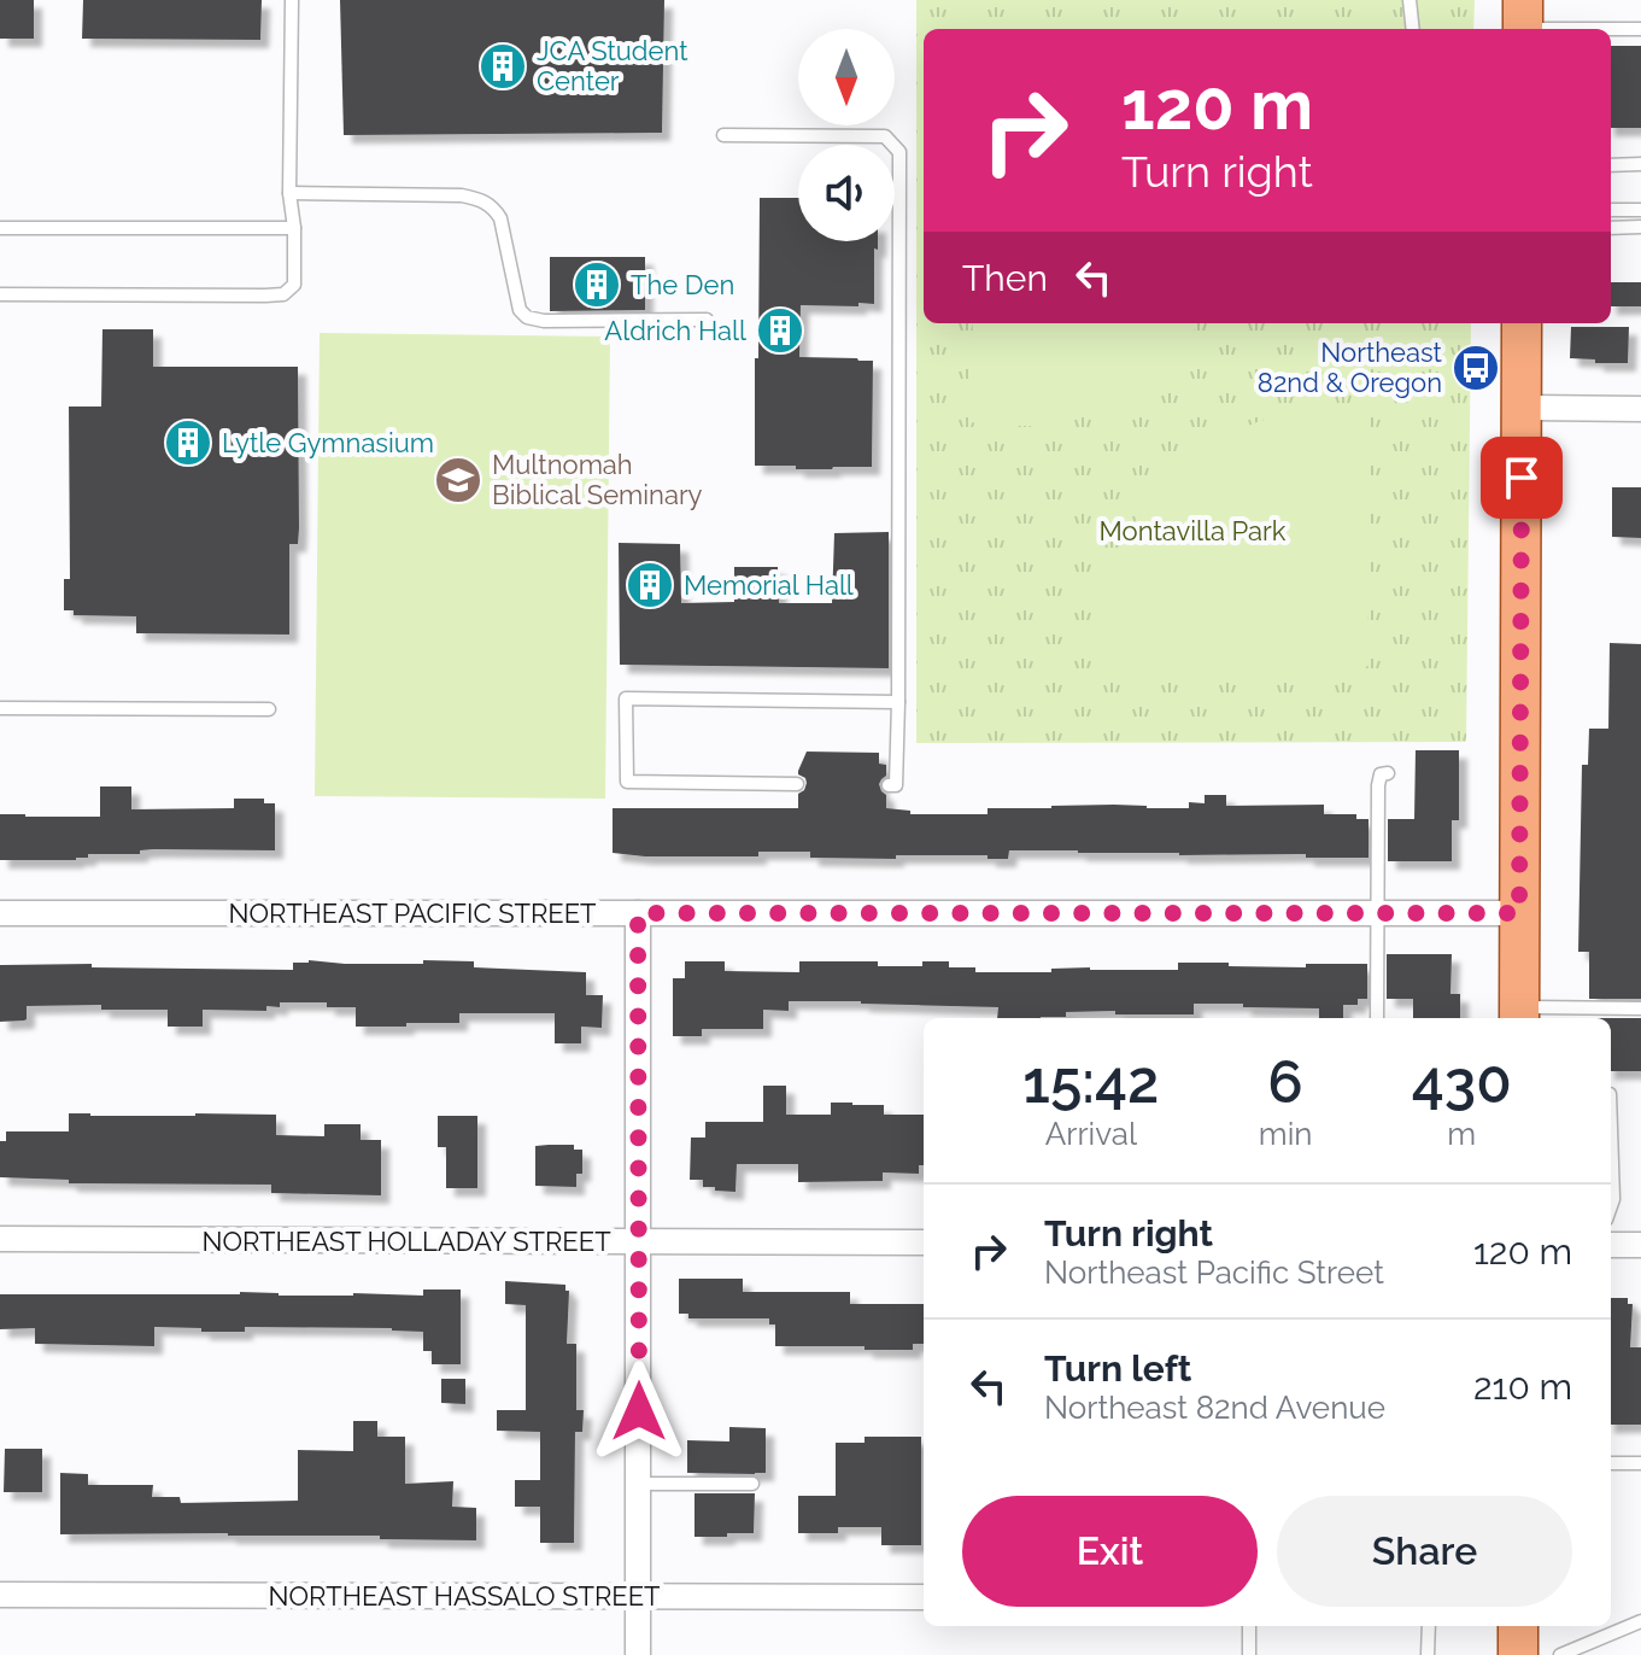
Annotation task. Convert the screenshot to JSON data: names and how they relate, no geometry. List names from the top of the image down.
{
  "streets": {
    "street": ["NORTHEAST PACIFIC STREET", "NORTHEAST HOLLADAY STREET", "NORTHEAST HASSALO STREET"]
  },
  "parks": ["Montavilla Park"],
  "places": {
    "building": [
      "JCA Student Center",
      "The Den",
      "Aldrich Hall",
      "Lytle Gymnasium",
      "Memorial Hall"
    ],
    "bus stop": ["Northeast 82nd & Oregon"],
    "school or university": ["Multnomah Biblical Seminary"]
  },
  "north": "bottom",
  "page": {
    "turn": ["120 m", "Turn right"],
    "then": "Then",
    "eta": [
      "15:42",
      "Arrival",
      "6",
      "min",
      "430",
      "m"
    ],
    "list": [
      {
        "name": "Turn right",
        "note": "Northeast Pacific Street",
        "value": "120 m"
      },
      {
        "name": "Turn left",
        "note": "Northeast 82nd Avenue",
        "value": "210 m"
      }
    ],
    "buttons": ["Exit", "Share"]
  }
}
